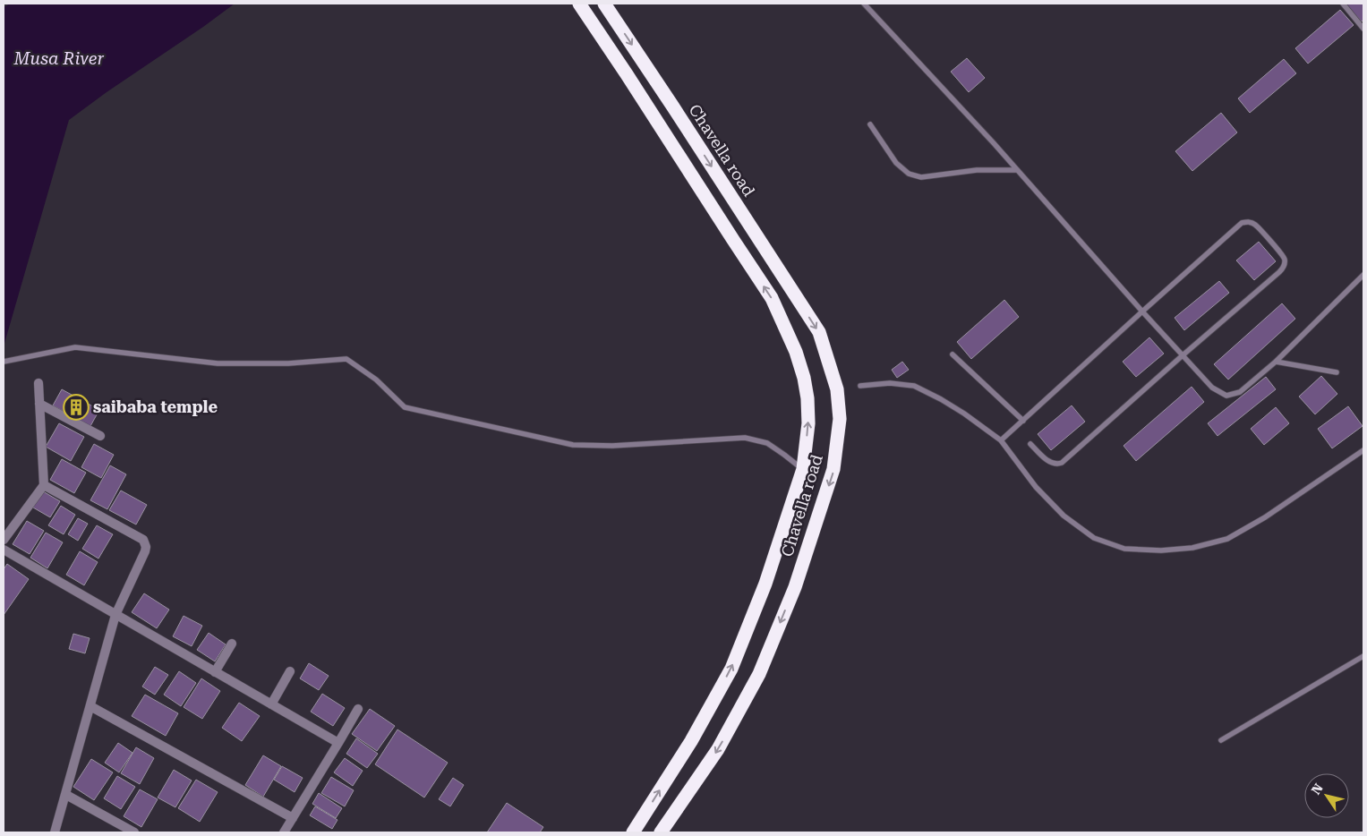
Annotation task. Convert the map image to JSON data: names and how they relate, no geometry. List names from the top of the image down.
{
  "streets": {
    "highway": ["Chavella road"]
  },
  "water": ["Musa River"],
  "places": {
    "building": ["saibaba temple"]
  },
  "north": "top left"
}
